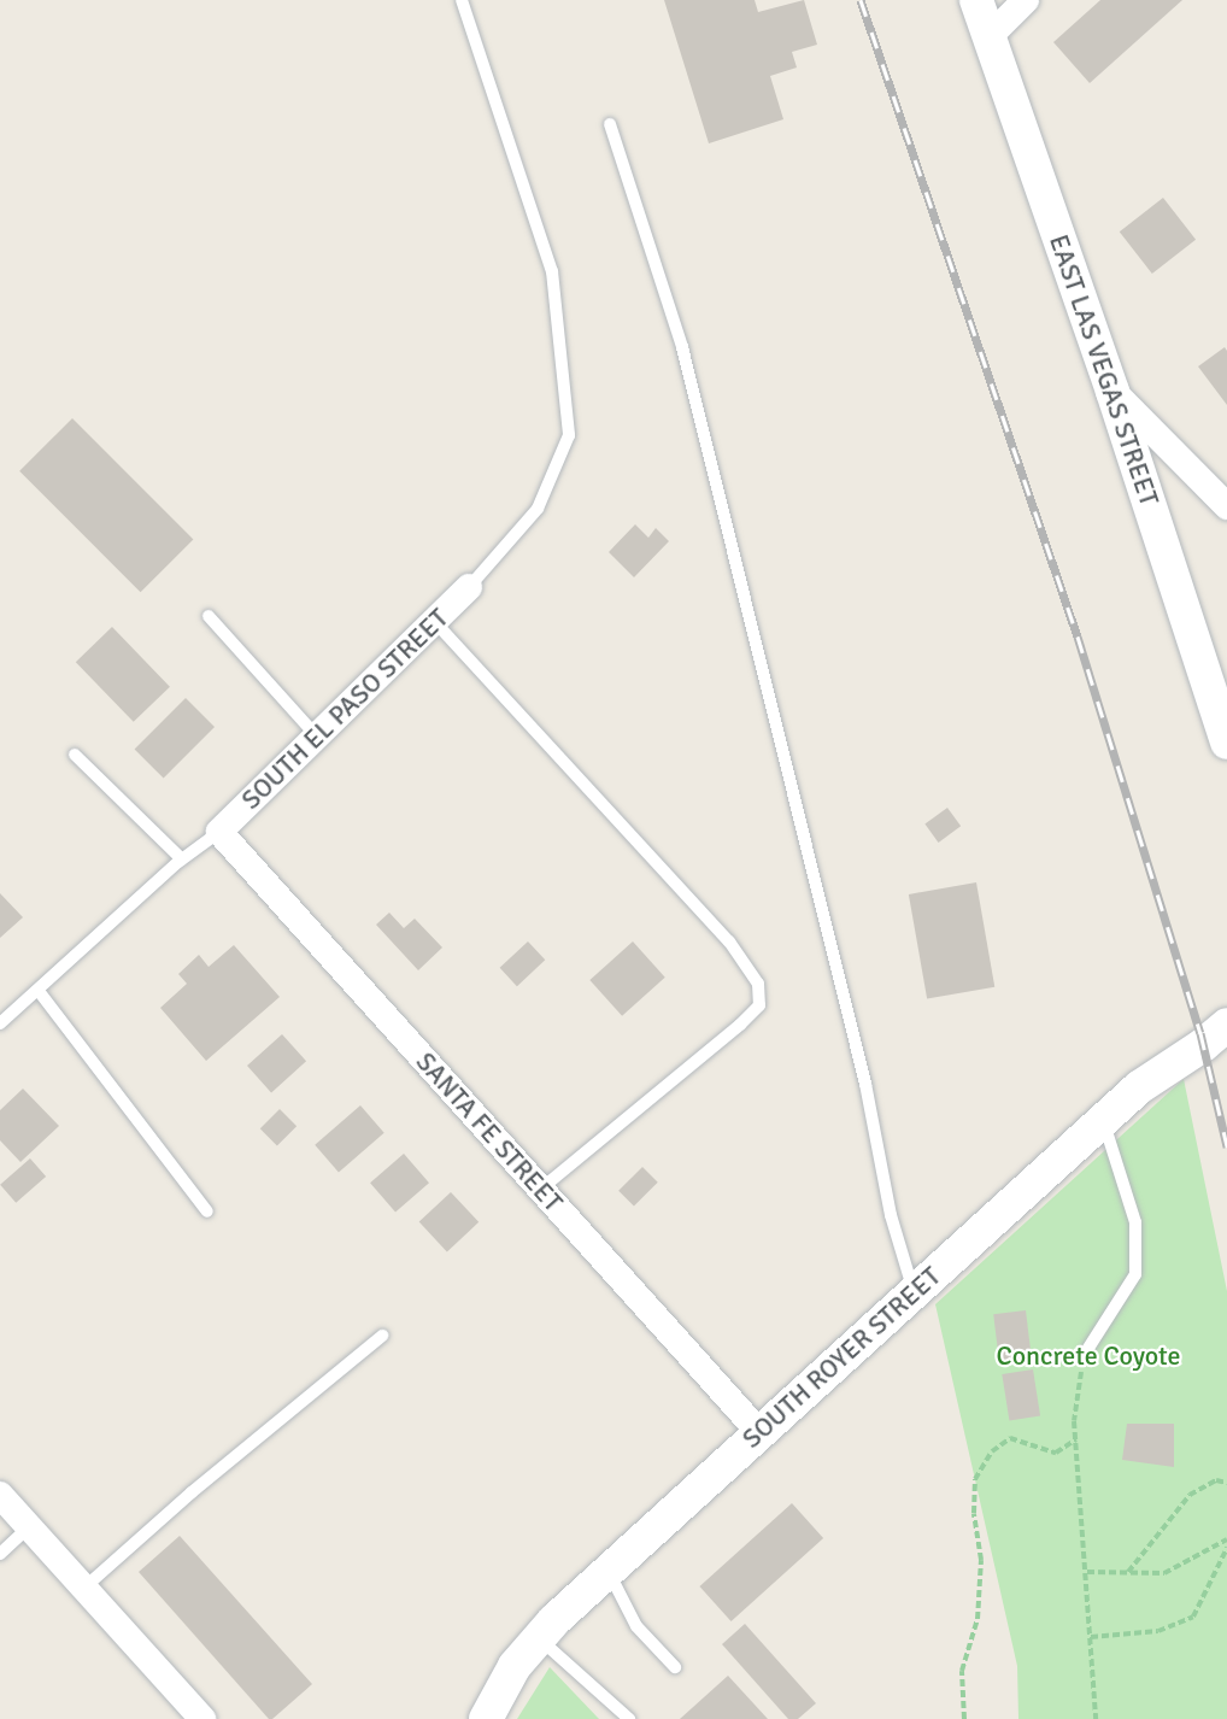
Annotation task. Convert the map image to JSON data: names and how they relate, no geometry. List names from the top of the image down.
{
  "streets": {
    "street": [
      "EAST LAS VEGAS STREET",
      "SOUTH EL PASO STREET",
      "SANTA FE STREET",
      "SOUTH ROYER STREET"
    ]
  },
  "crossings": [
    ["SOUTH EL PASO STREET", "SANTA FE STREET"],
    ["SANTA FE STREET", "SOUTH ROYER STREET"]
  ],
  "parks": ["Concrete Coyote"]
}
